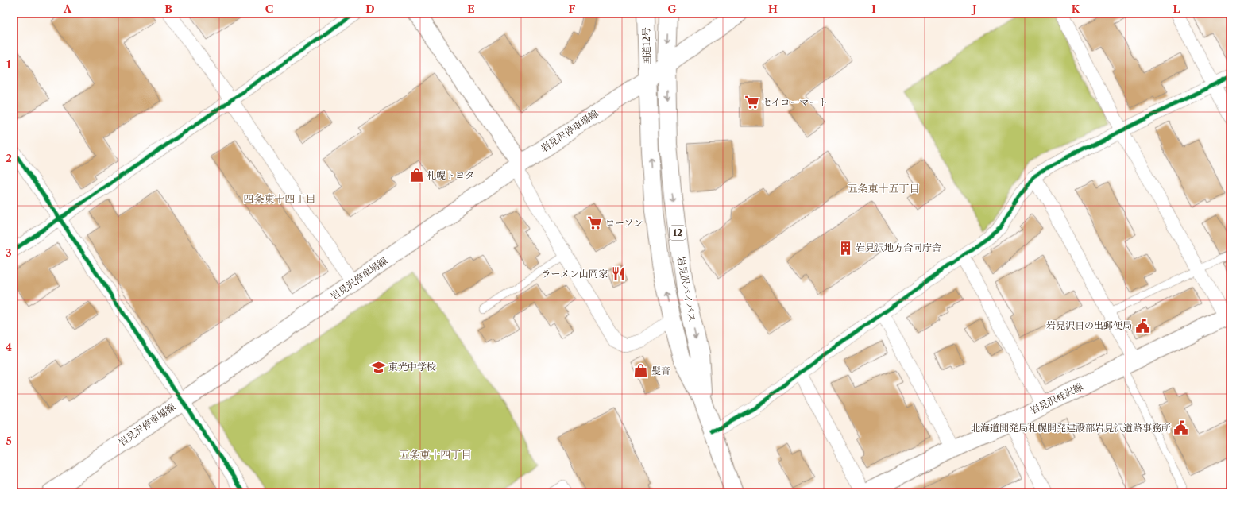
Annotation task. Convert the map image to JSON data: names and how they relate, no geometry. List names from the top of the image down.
{
  "streets": {
    "main road": [
      "国道12号",
      "岩見沢停車場線",
      "12",
      "岩見沢バイパス",
      "岩見沢桂沢線"
    ]
  },
  "crossings": [
    ["国道12号", "岩見沢停車場線"],
    ["国道12号", "岩見沢バイパス"],
    ["岩見沢停車場線", "岩見沢バイパス"]
  ],
  "districts": ["五条東十五丁目", "四条東十四丁目", "五条東十四丁目"],
  "places": {
    "supermarket": ["セイコーマート", "ローソン"],
    "shop": ["札幌トヨタ", "髪音"],
    "building": ["岩見沢地方合同庁舎"],
    "restaurant": ["ラーメン山岡家"],
    "public building": ["岩見沢日の出郵便局", "北海道開発局札幌開発建設部岩見沢道路事務所"],
    "school or university": ["東光中学校"]
  },
  "grid": {
    "columns": [
      "A",
      "B",
      "C",
      "D",
      "E",
      "F",
      "G",
      "H",
      "I",
      "J",
      "K",
      "L"
    ],
    "rows": [
      "1",
      "2",
      "3",
      "4",
      "5"
    ]
  }
}
